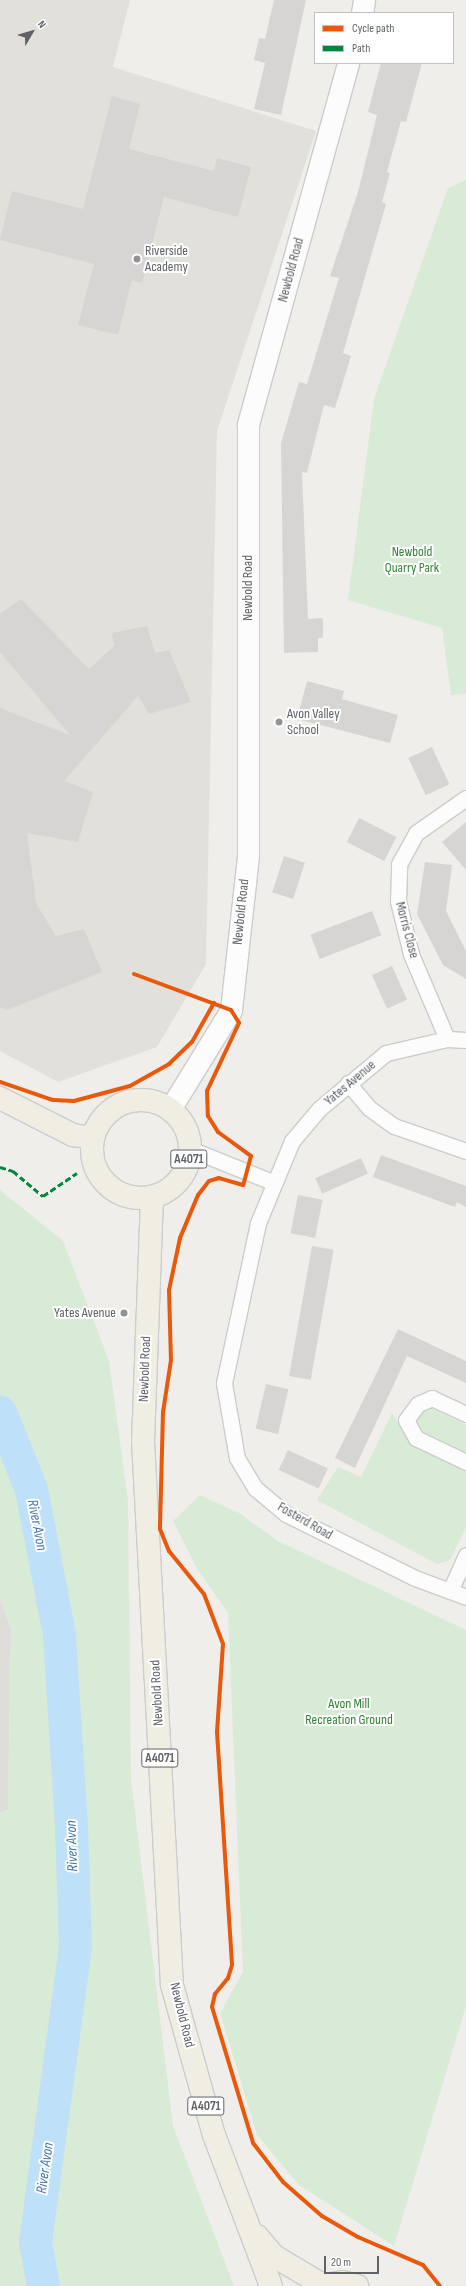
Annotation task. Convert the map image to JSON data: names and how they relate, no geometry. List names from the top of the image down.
{
  "streets": {
    "highway": ["Newbold Road", "A4071"],
    "street": ["Morris Close", "Yates Avenue", "Fosterd Road"]
  },
  "crossings": [
    ["Newbold Road", "A4071"],
    ["Morris Close", "Yates Avenue"],
    ["Yates Avenue", "Fosterd Road"]
  ],
  "water": ["River Avon"],
  "parks": ["Newbold Quarry Park", "Avon Mill Recreation Ground"],
  "places": ["Riverside Academy", "Avon Valley School", "Yates Avenue"],
  "legend": ["Cycle path", "Path"],
  "scale_bar": "20 m",
  "north": "top right"
}
